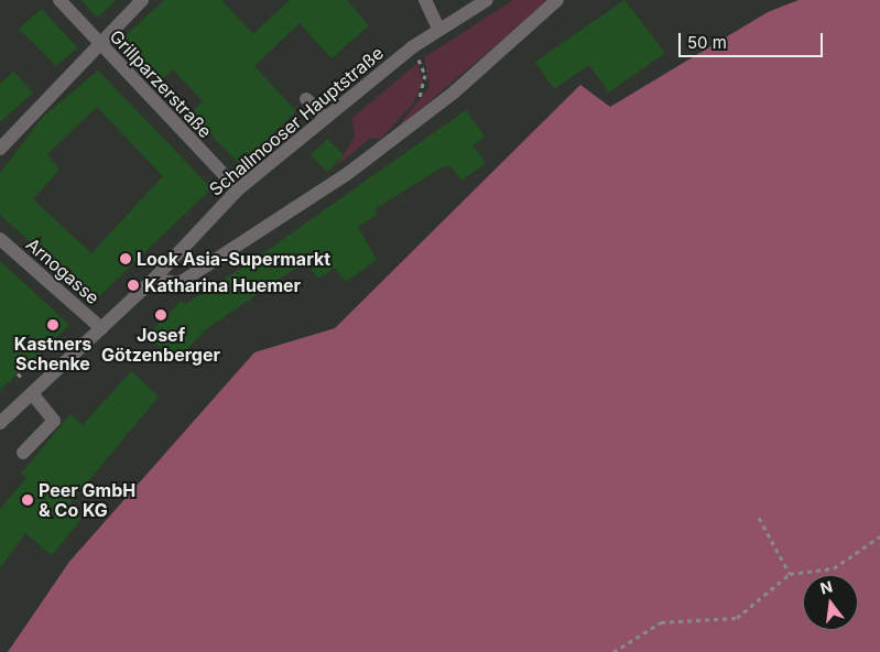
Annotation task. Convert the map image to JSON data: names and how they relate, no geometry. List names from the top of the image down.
{
  "streets": {
    "street": ["Grillparzerstraße", "Schallmooser Hauptstraße", "Arnogasse"]
  },
  "crossings": [
    ["Grillparzerstraße", "Schallmooser Hauptstraße"],
    ["Schallmooser Hauptstraße", "Arnogasse"]
  ],
  "places": [
    "Look Asia-Supermarkt",
    "Katharina Huemer",
    "Josef Götzenberger",
    "Kastners Schenke",
    "Peer GmbH & Co KG"
  ],
  "scale_bar": "50 m",
  "north": "top"
}
